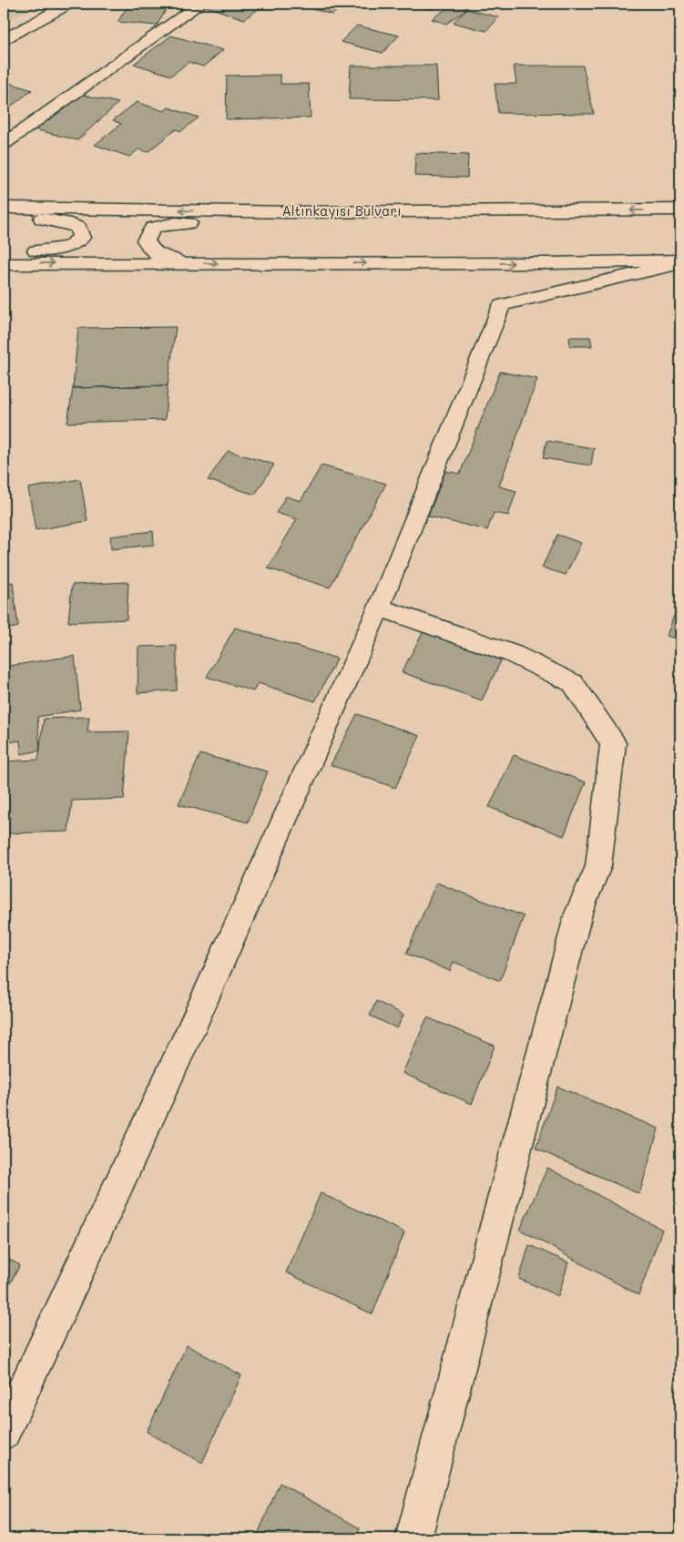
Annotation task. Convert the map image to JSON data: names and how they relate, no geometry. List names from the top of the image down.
{
  "streets": {
    "street": ["Altınkayısı Bulvarı"]
  }
}
